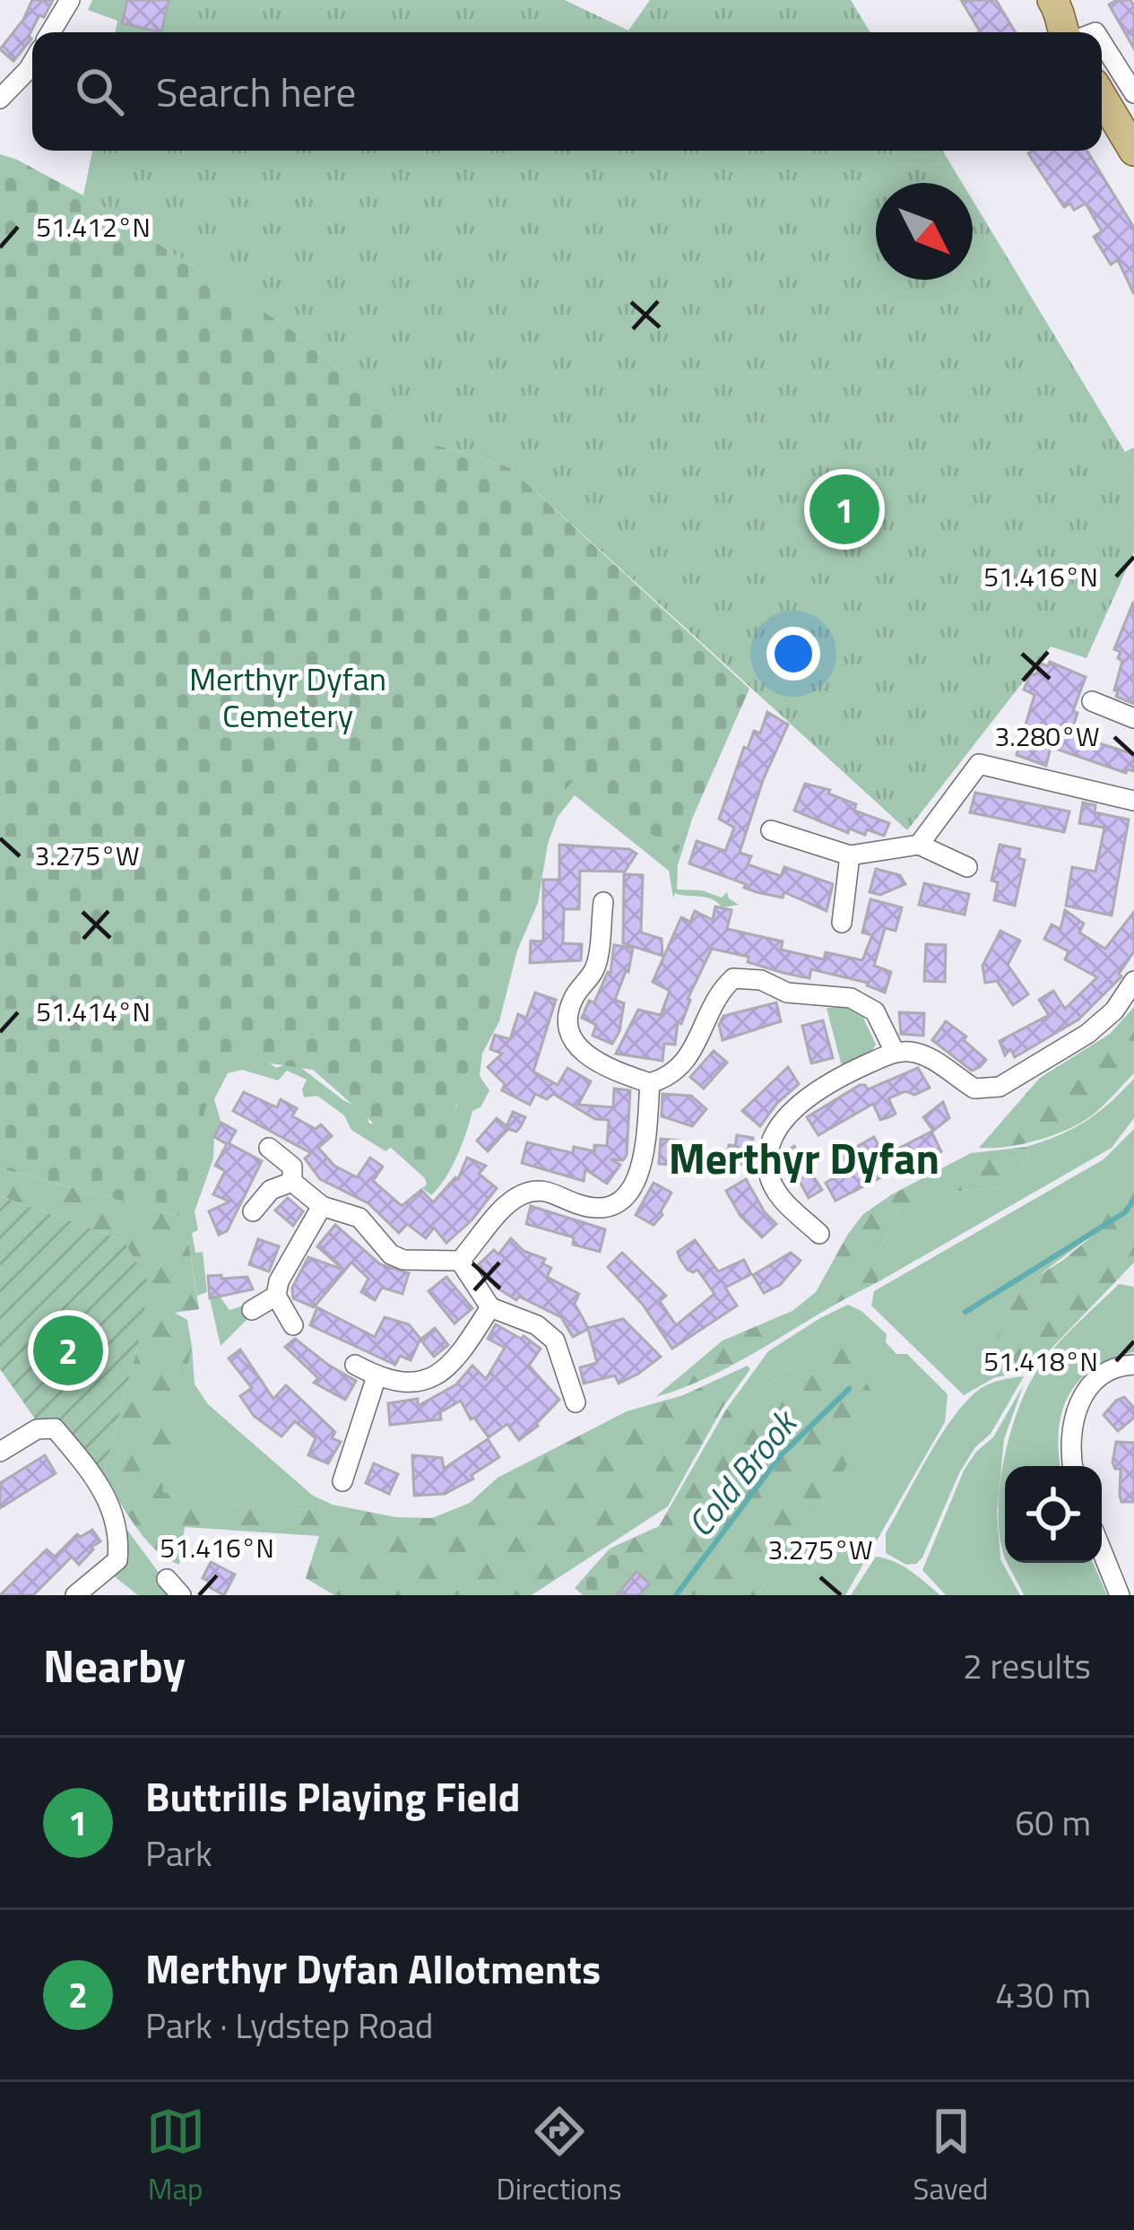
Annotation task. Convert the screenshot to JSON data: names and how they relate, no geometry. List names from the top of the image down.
{
  "districts": ["Merthyr Dyfan"],
  "water": ["Cold Brook"],
  "parks": ["Merthyr Dyfan Cemetery"],
  "north": "bottom right",
  "page": {
    "search": "Search here",
    "pins": ["1", "2"],
    "heading": ["Nearby", "2 results"],
    "list": [
      {
        "mark": "1",
        "name": "Buttrills Playing Field",
        "note": "Park",
        "value": "60 m"
      },
      {
        "mark": "2",
        "name": "Merthyr Dyfan Allotments",
        "note": "Park · Lydstep Road",
        "value": "430 m"
      }
    ],
    "nav": ["Map", "Directions", "Saved"]
  },
  "coordinates": [
    "51.412°N",
    "51.416°N",
    "3.280°W",
    "3.275°W",
    "51.414°N",
    "51.418°N"
  ]
}
